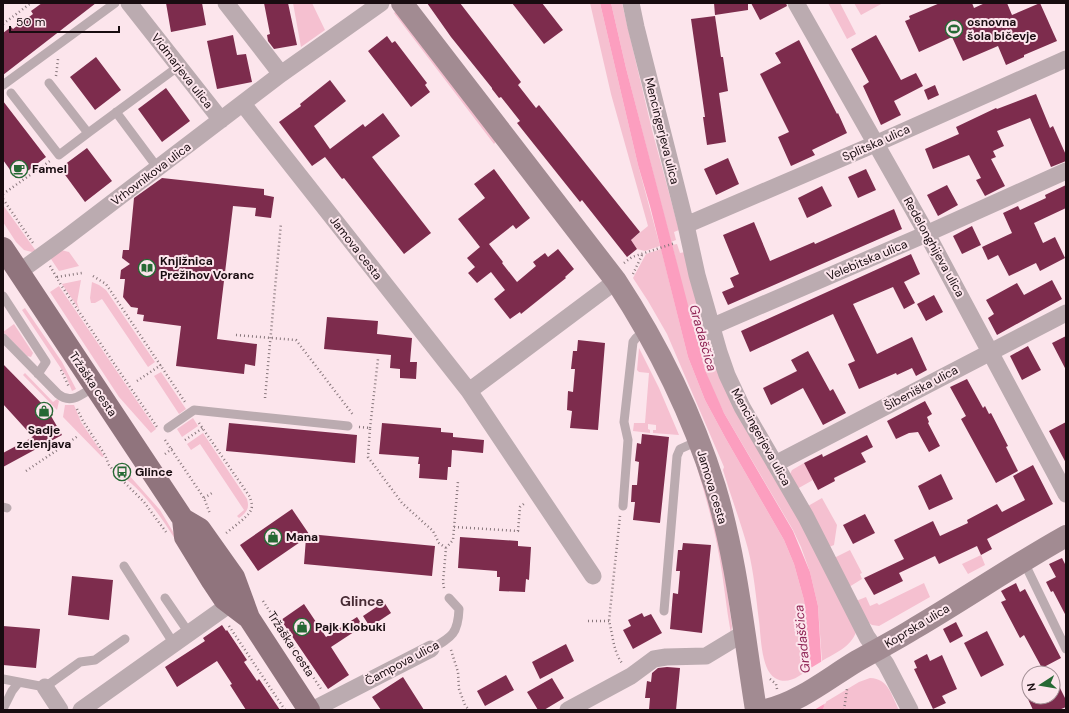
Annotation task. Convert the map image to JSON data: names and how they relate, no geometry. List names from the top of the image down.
{
  "streets": {
    "main road": ["Tržaška cesta"],
    "street": [
      "Vidmarjeva ulica",
      "Mencingerjeva ulica",
      "Splitska ulica",
      "Vrhovnikova ulica",
      "Redelonghijeva ulica",
      "Jamova cesta",
      "Velebitska ulica",
      "Šibeniška ulica",
      "Koprska ulica",
      "Čampova ulica"
    ]
  },
  "crossings": [
    ["Vidmarjeva ulica", "Vrhovnikova ulica"],
    ["Mencingerjeva ulica", "Splitska ulica"],
    ["Mencingerjeva ulica", "Velebitska ulica"],
    ["Mencingerjeva ulica", "Šibeniška ulica"],
    ["Mencingerjeva ulica", "Koprska ulica"],
    ["Splitska ulica", "Redelonghijeva ulica"],
    ["Vrhovnikova ulica", "Jamova cesta"],
    ["Vrhovnikova ulica", "Tržaška cesta"],
    ["Redelonghijeva ulica", "Velebitska ulica"],
    ["Redelonghijeva ulica", "Šibeniška ulica"],
    ["Tržaška cesta", "Čampova ulica"]
  ],
  "districts": ["Glince"],
  "water": ["Gradaščica"],
  "places": {
    "sports": ["osnovna šola bičevje"],
    "cafe": ["Famel"],
    "library": ["Knjižnica Prežihov Voranc"],
    "shop": ["Sadje zelenjava", "Mana", "Pajk Klobuki"],
    "bus stop": ["Glince"]
  },
  "scale_bar": "50 m",
  "north": "left"
}
